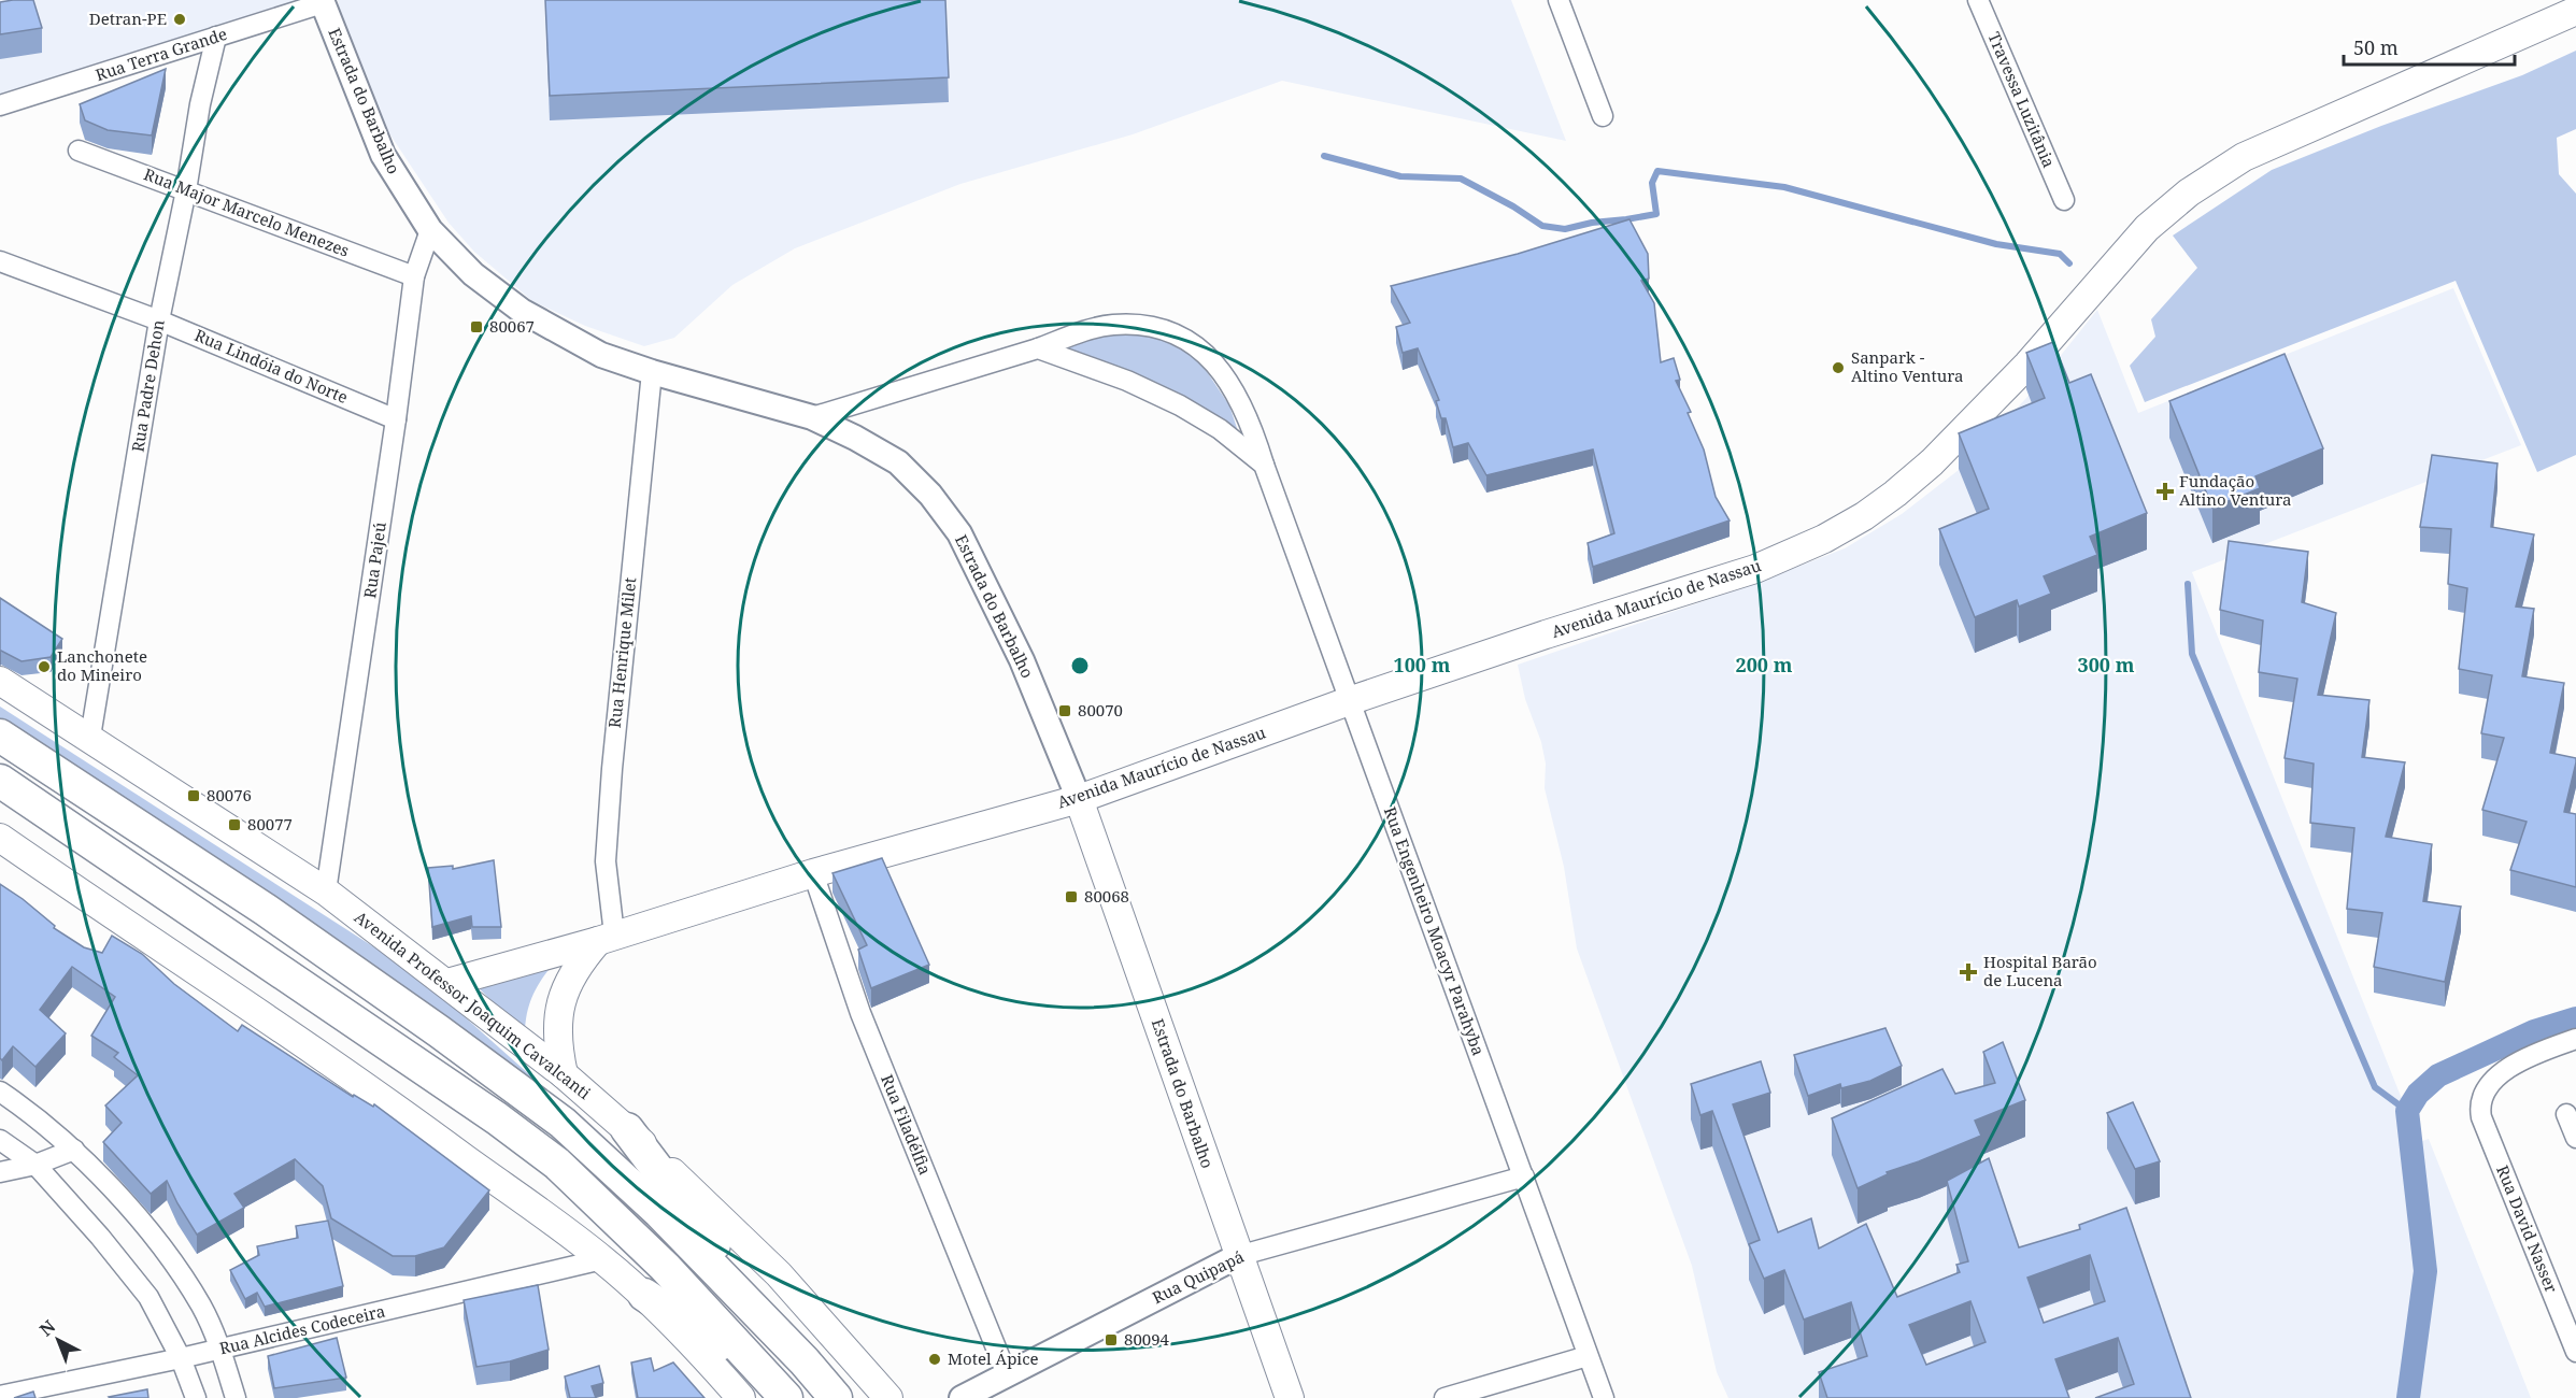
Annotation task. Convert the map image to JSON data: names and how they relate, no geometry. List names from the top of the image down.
{
  "streets": {
    "main road": ["Estrada do Barbalho", "Avenida Maurício de Nassau", "Avenida Professor Joaquim Cavalcanti"],
    "street": [
      "Rua Terra Grande",
      "Travessa Luzitânia",
      "Rua Major Marcelo Menezes",
      "Rua Lindóia do Norte",
      "Rua Padre Dehon",
      "Rua Pajeú",
      "Rua Henrique Milet",
      "Rua Engenheiro Moacyr Parahyba",
      "Rua Filadélfia",
      "Rua David Nasser",
      "Rua Quipapá",
      "Rua Alcides Codeceira"
    ]
  },
  "crossings": [
    ["Rua Terra Grande", "Estrada do Barbalho"],
    ["Rua Terra Grande", "Rua Padre Dehon"],
    ["Estrada do Barbalho", "Rua Pajeú"],
    ["Estrada do Barbalho", "Avenida Maurício de Nassau"],
    ["Estrada do Barbalho", "Rua Henrique Milet"],
    ["Estrada do Barbalho", "Rua Engenheiro Moacyr Parahyba"],
    ["Estrada do Barbalho", "Rua Quipapá"],
    ["Rua Major Marcelo Menezes", "Rua Padre Dehon"],
    ["Rua Major Marcelo Menezes", "Rua Pajeú"],
    ["Rua Lindóia do Norte", "Rua Padre Dehon"],
    ["Rua Lindóia do Norte", "Rua Pajeú"],
    ["Rua Padre Dehon", "Avenida Professor Joaquim Cavalcanti"],
    ["Rua Pajeú", "Avenida Professor Joaquim Cavalcanti"],
    ["Avenida Maurício de Nassau", "Rua Henrique Milet"],
    ["Avenida Maurício de Nassau", "Rua Engenheiro Moacyr Parahyba"],
    ["Avenida Maurício de Nassau", "Avenida Professor Joaquim Cavalcanti"],
    ["Avenida Maurício de Nassau", "Rua Filadélfia"],
    ["Rua Engenheiro Moacyr Parahyba", "Rua Quipapá"],
    ["Rua Filadélfia", "Rua Quipapá"]
  ],
  "places": {
    "other": [
      "Detran-PE",
      "Sanpark - Altino Ventura",
      "Lanchonete do Mineiro",
      "Motel Ápice"
    ],
    "transit": [
      "80067",
      "80070",
      "80076",
      "80077",
      "80068",
      "80094"
    ],
    "health": ["Fundação Altino Ventura", "Hospital Barão de Lucena"]
  },
  "scale_bar": "50 m",
  "north": "top left",
  "rings": ["100 m", "200 m", "300 m"]
}
